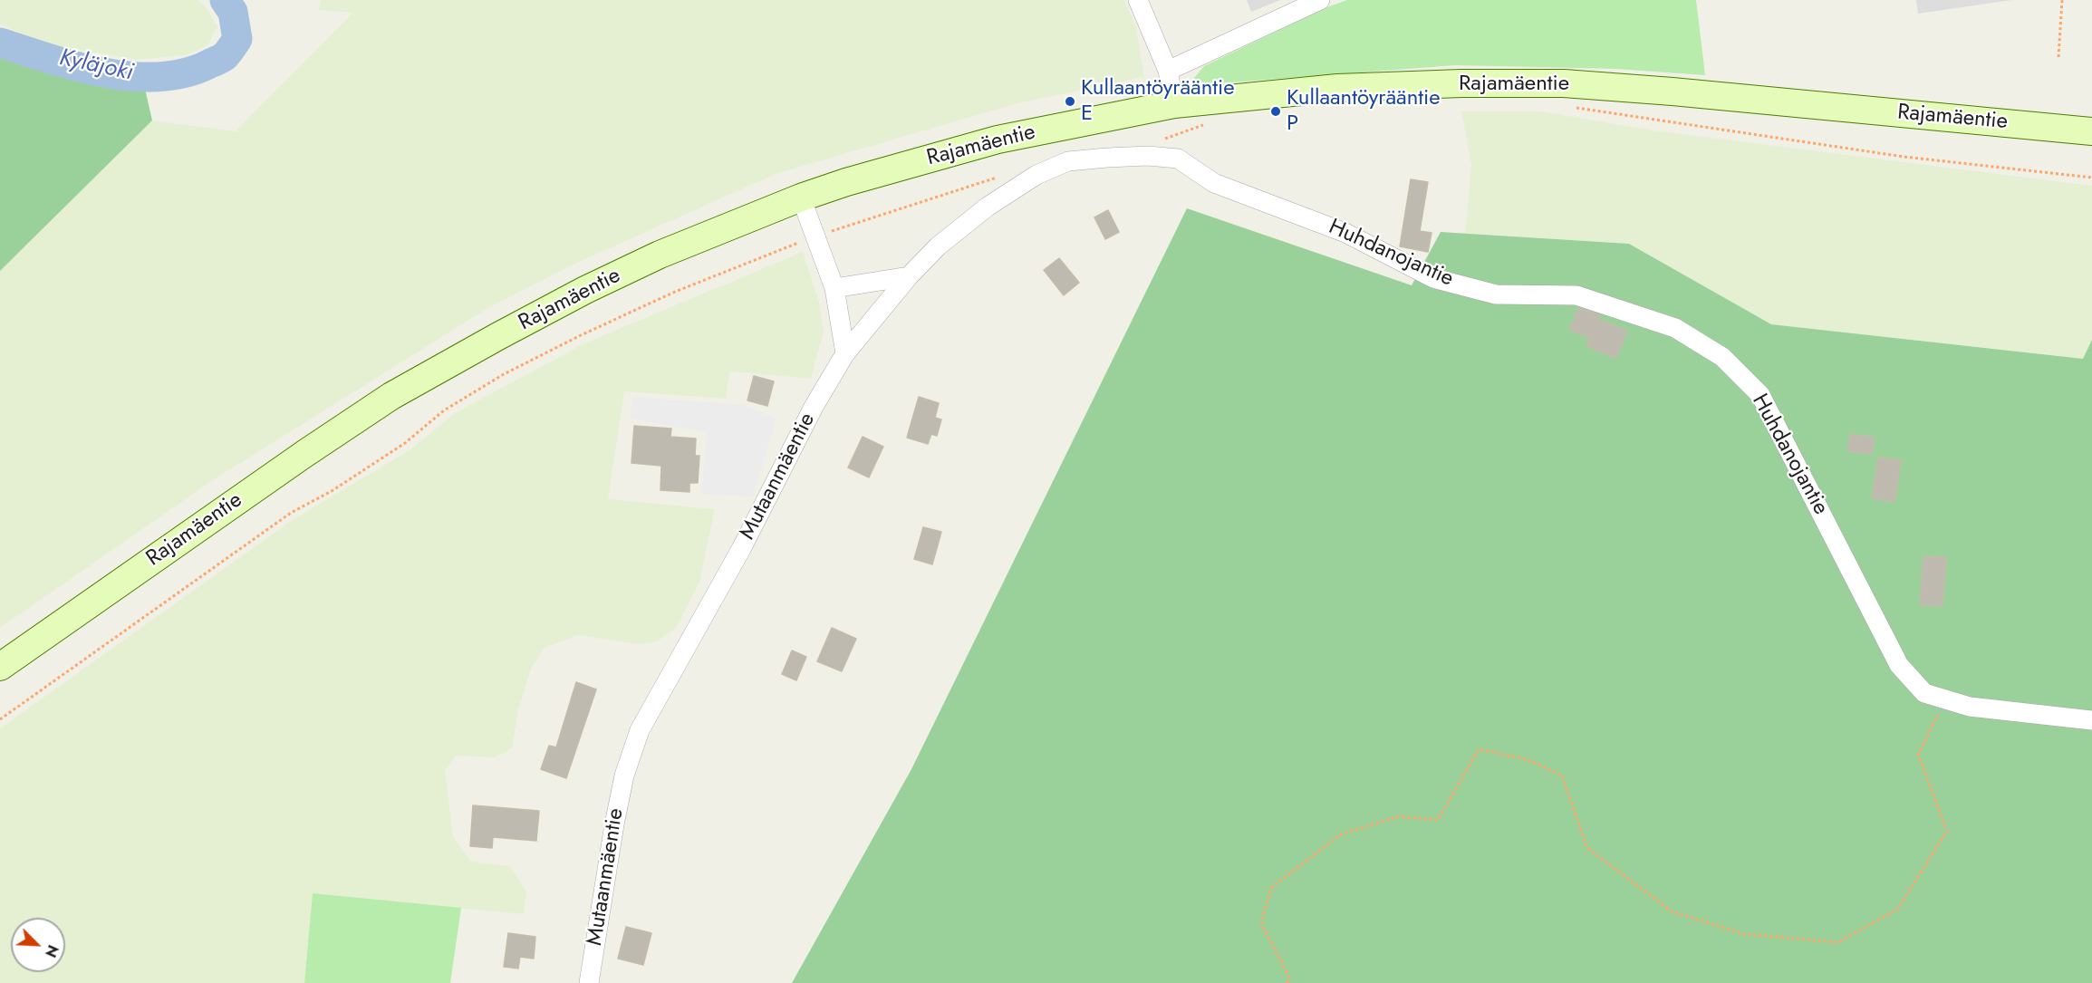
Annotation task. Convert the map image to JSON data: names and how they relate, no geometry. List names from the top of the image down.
{
  "streets": {
    "main road": ["Rajamäentie"],
    "street": ["Huhdanojantie", "Mutaanmäentie"]
  },
  "crossings": [
    ["Huhdanojantie", "Mutaanmäentie"]
  ],
  "water": ["Kyläjoki"],
  "places": ["Kullaantöyrääntie E", "Kullaantöyrääntie P"],
  "north": "bottom right"
}
